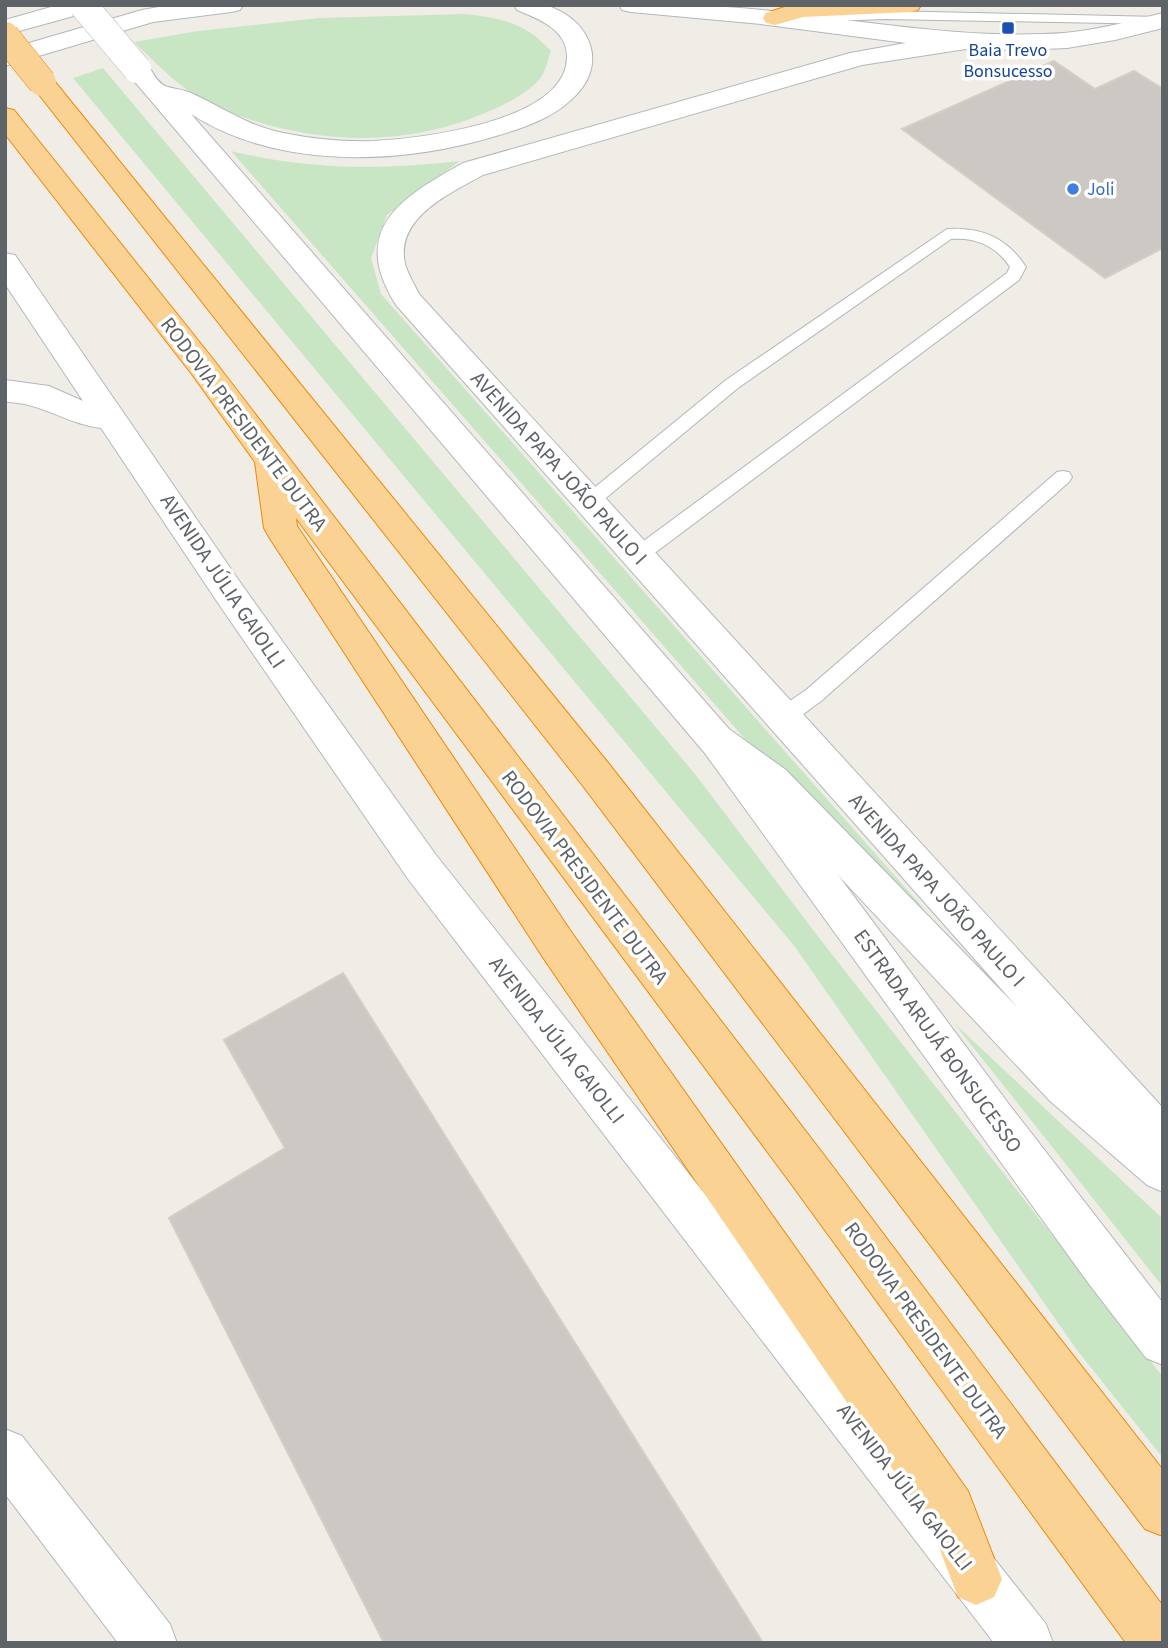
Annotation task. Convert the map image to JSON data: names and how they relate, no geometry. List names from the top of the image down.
{
  "streets": {
    "highway": ["RODOVIA PRESIDENTE DUTRA"],
    "main road": ["AVENIDA PAPA JOÃO PAULO I", "AVENIDA JÚLIA GAIOLLI", "ESTRADA ARUJÁ BONSUCESSO"]
  },
  "places": {
    "transit": ["Baia Trevo Bonsucesso"],
    "other": ["Joli"]
  }
}
